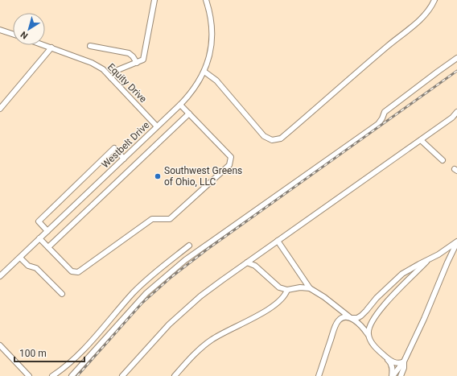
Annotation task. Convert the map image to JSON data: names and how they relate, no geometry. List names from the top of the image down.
{
  "streets": {
    "street": ["Equity Drive", "Westbelt Drive"]
  },
  "crossings": [
    ["Equity Drive", "Westbelt Drive"]
  ],
  "places": ["Southwest Greens of Ohio, LLC"],
  "scale_bar": "100 m",
  "north": "bottom left"
}
